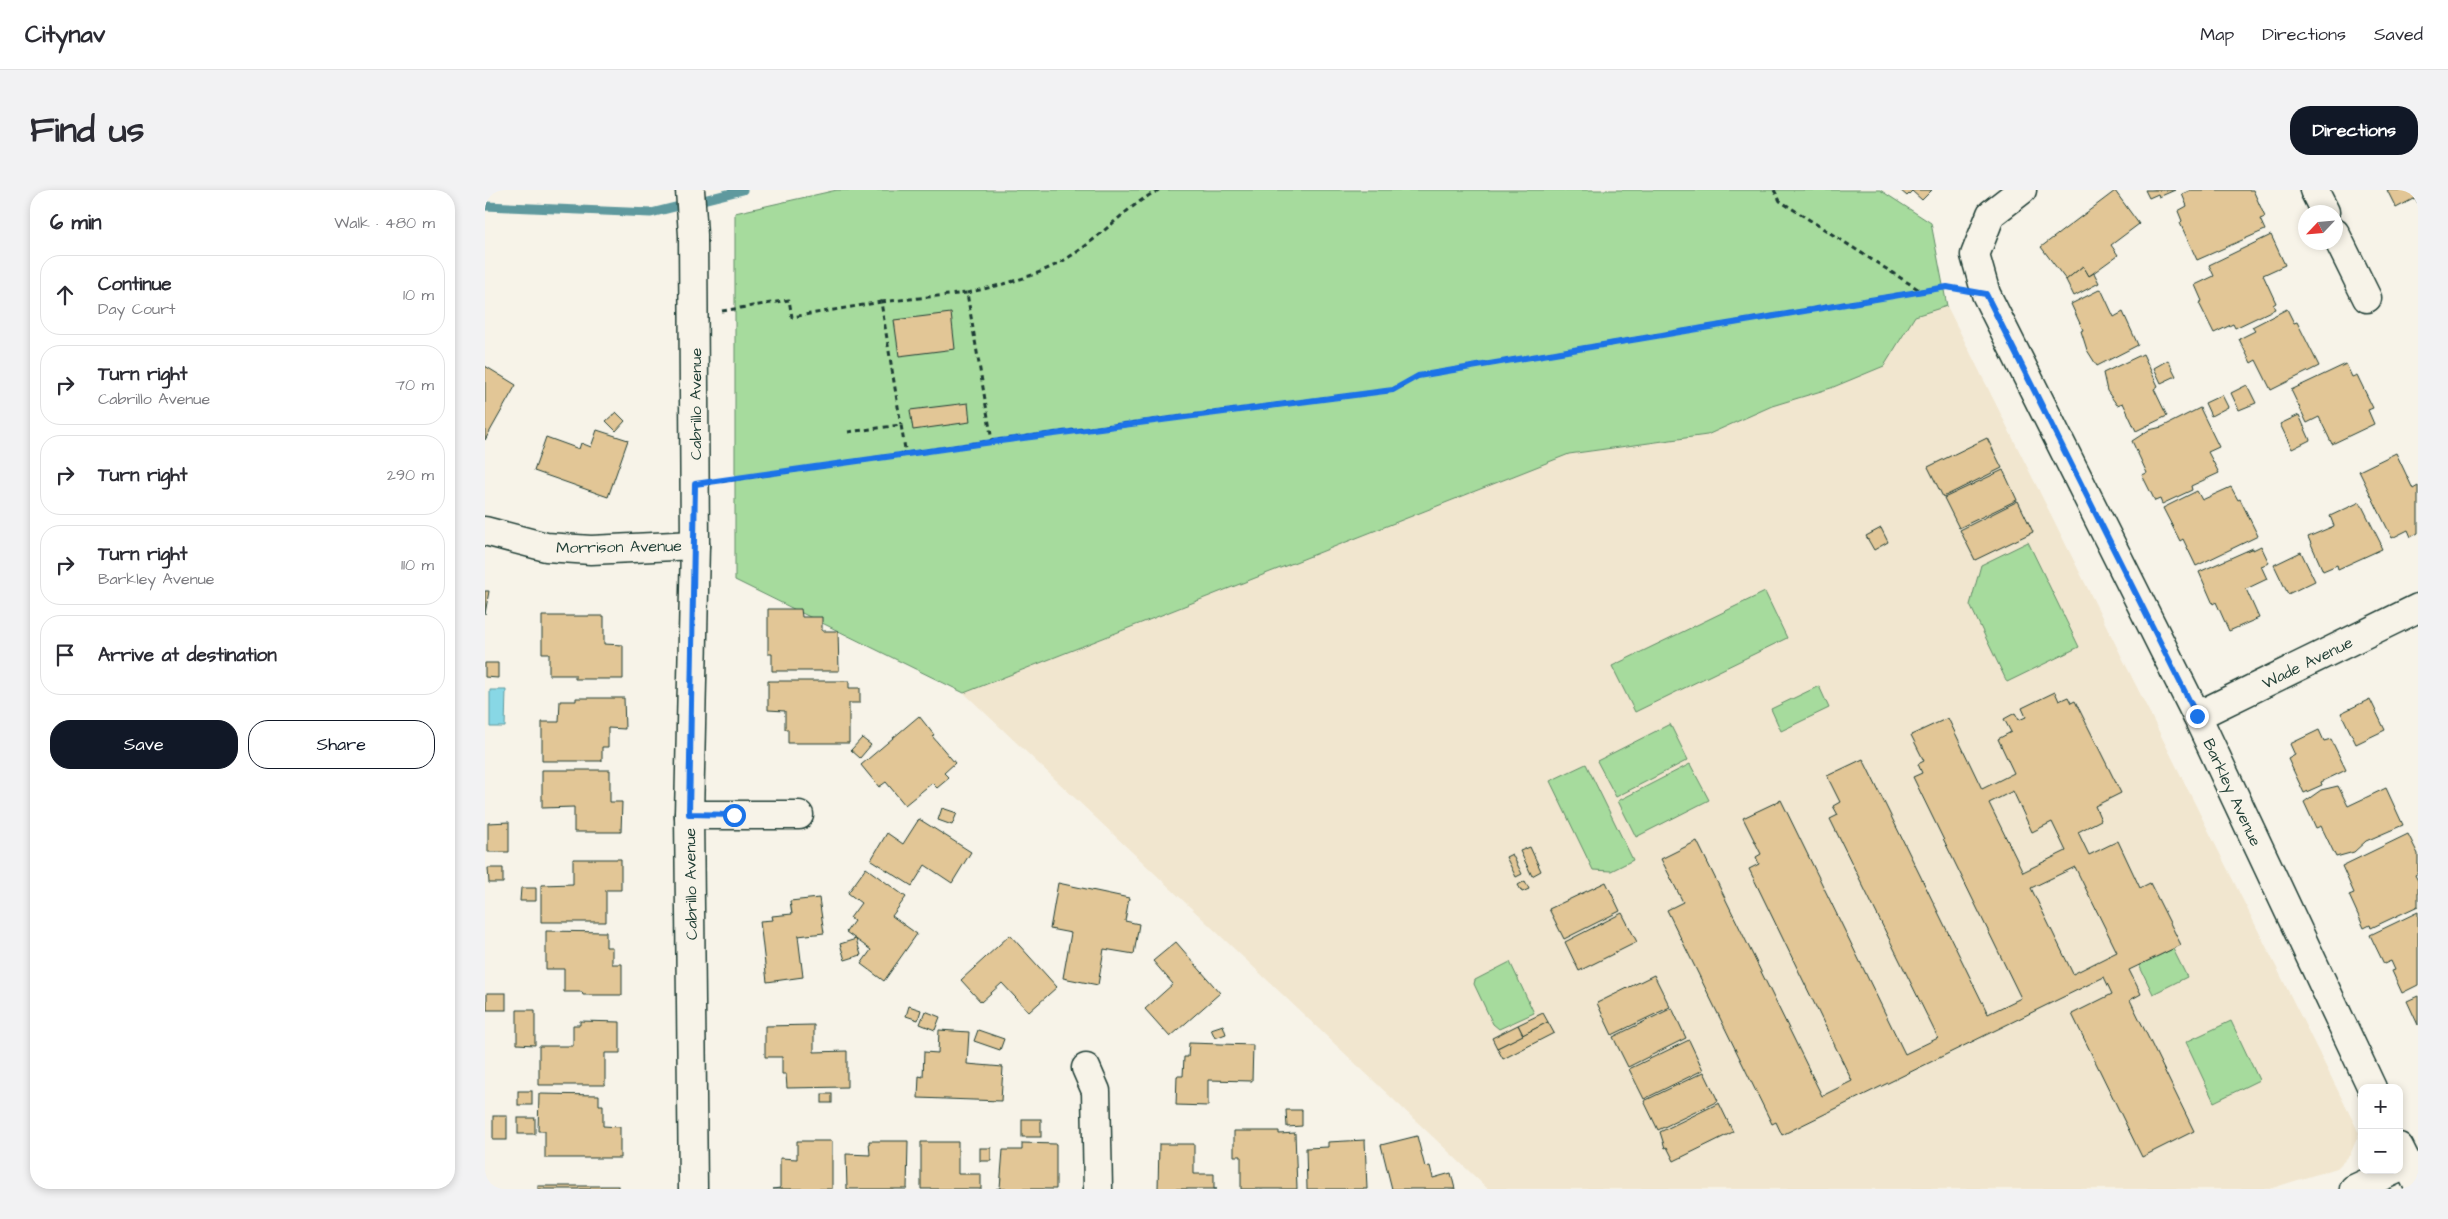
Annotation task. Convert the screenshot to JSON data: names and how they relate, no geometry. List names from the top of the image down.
{
  "streets": {
    "street": [
      "Cabrillo Avenue",
      "Morrison Avenue",
      "Wade Avenue",
      "Barkley Avenue"
    ]
  },
  "crossings": [
    ["Cabrillo Avenue", "Morrison Avenue"],
    ["Wade Avenue", "Barkley Avenue"]
  ],
  "north": "bottom left",
  "page": {
    "header": "Citynav",
    "nav": ["Map", "Directions", "Saved"],
    "title": "Find us",
    "buttons": [
      "Directions",
      ["Save", "Share"]
    ],
    "heading": ["6 min", "Walk · 480 m"],
    "list": [
      ["Continue", "Day Court", "10 m"],
      ["Turn right", "Cabrillo Avenue", "70 m"],
      ["Turn right", "290 m"],
      ["Turn right", "Barkley Avenue", "110 m"],
      "Arrive at destination"
    ],
    "map_buttons": ["+", "−"]
  }
}
